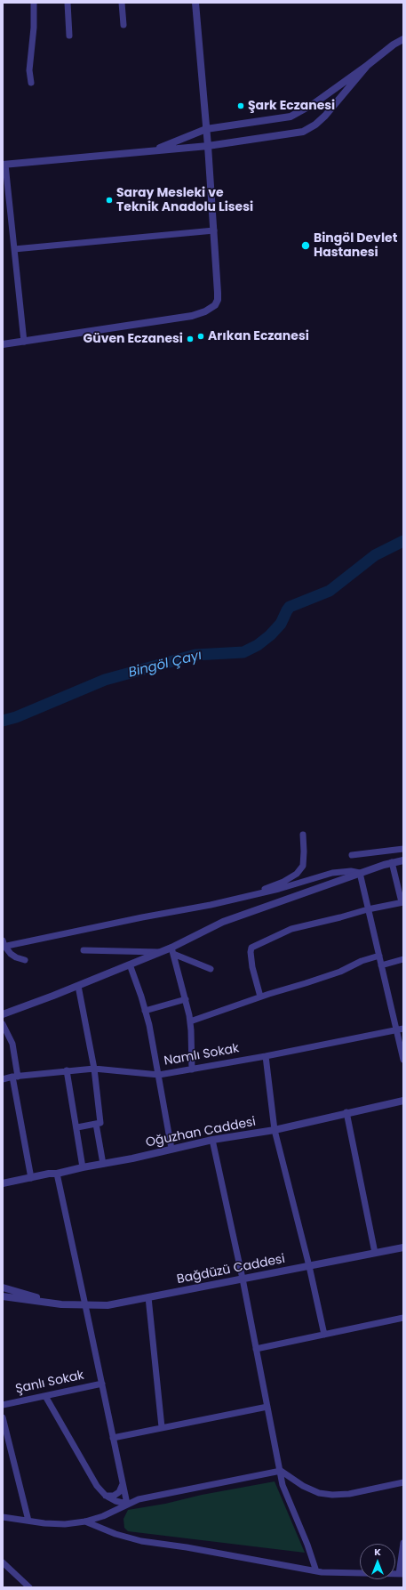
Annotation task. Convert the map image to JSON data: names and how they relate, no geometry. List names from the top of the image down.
{
  "streets": {
    "street": [
      "Namlı Sokak",
      "Oğuzhan Caddesi",
      "Bağdüzü Caddesi",
      "Şanlı Sokak"
    ]
  },
  "water": ["Bingöl Çayı"],
  "places": [
    "Şark Eczanesi",
    "Saray Mesleki ve Teknik Anadolu Lisesi",
    "Bingöl Devlet Hastanesi",
    "Arıkan Eczanesi",
    "Güven Eczanesi"
  ],
  "north": "top"
}
